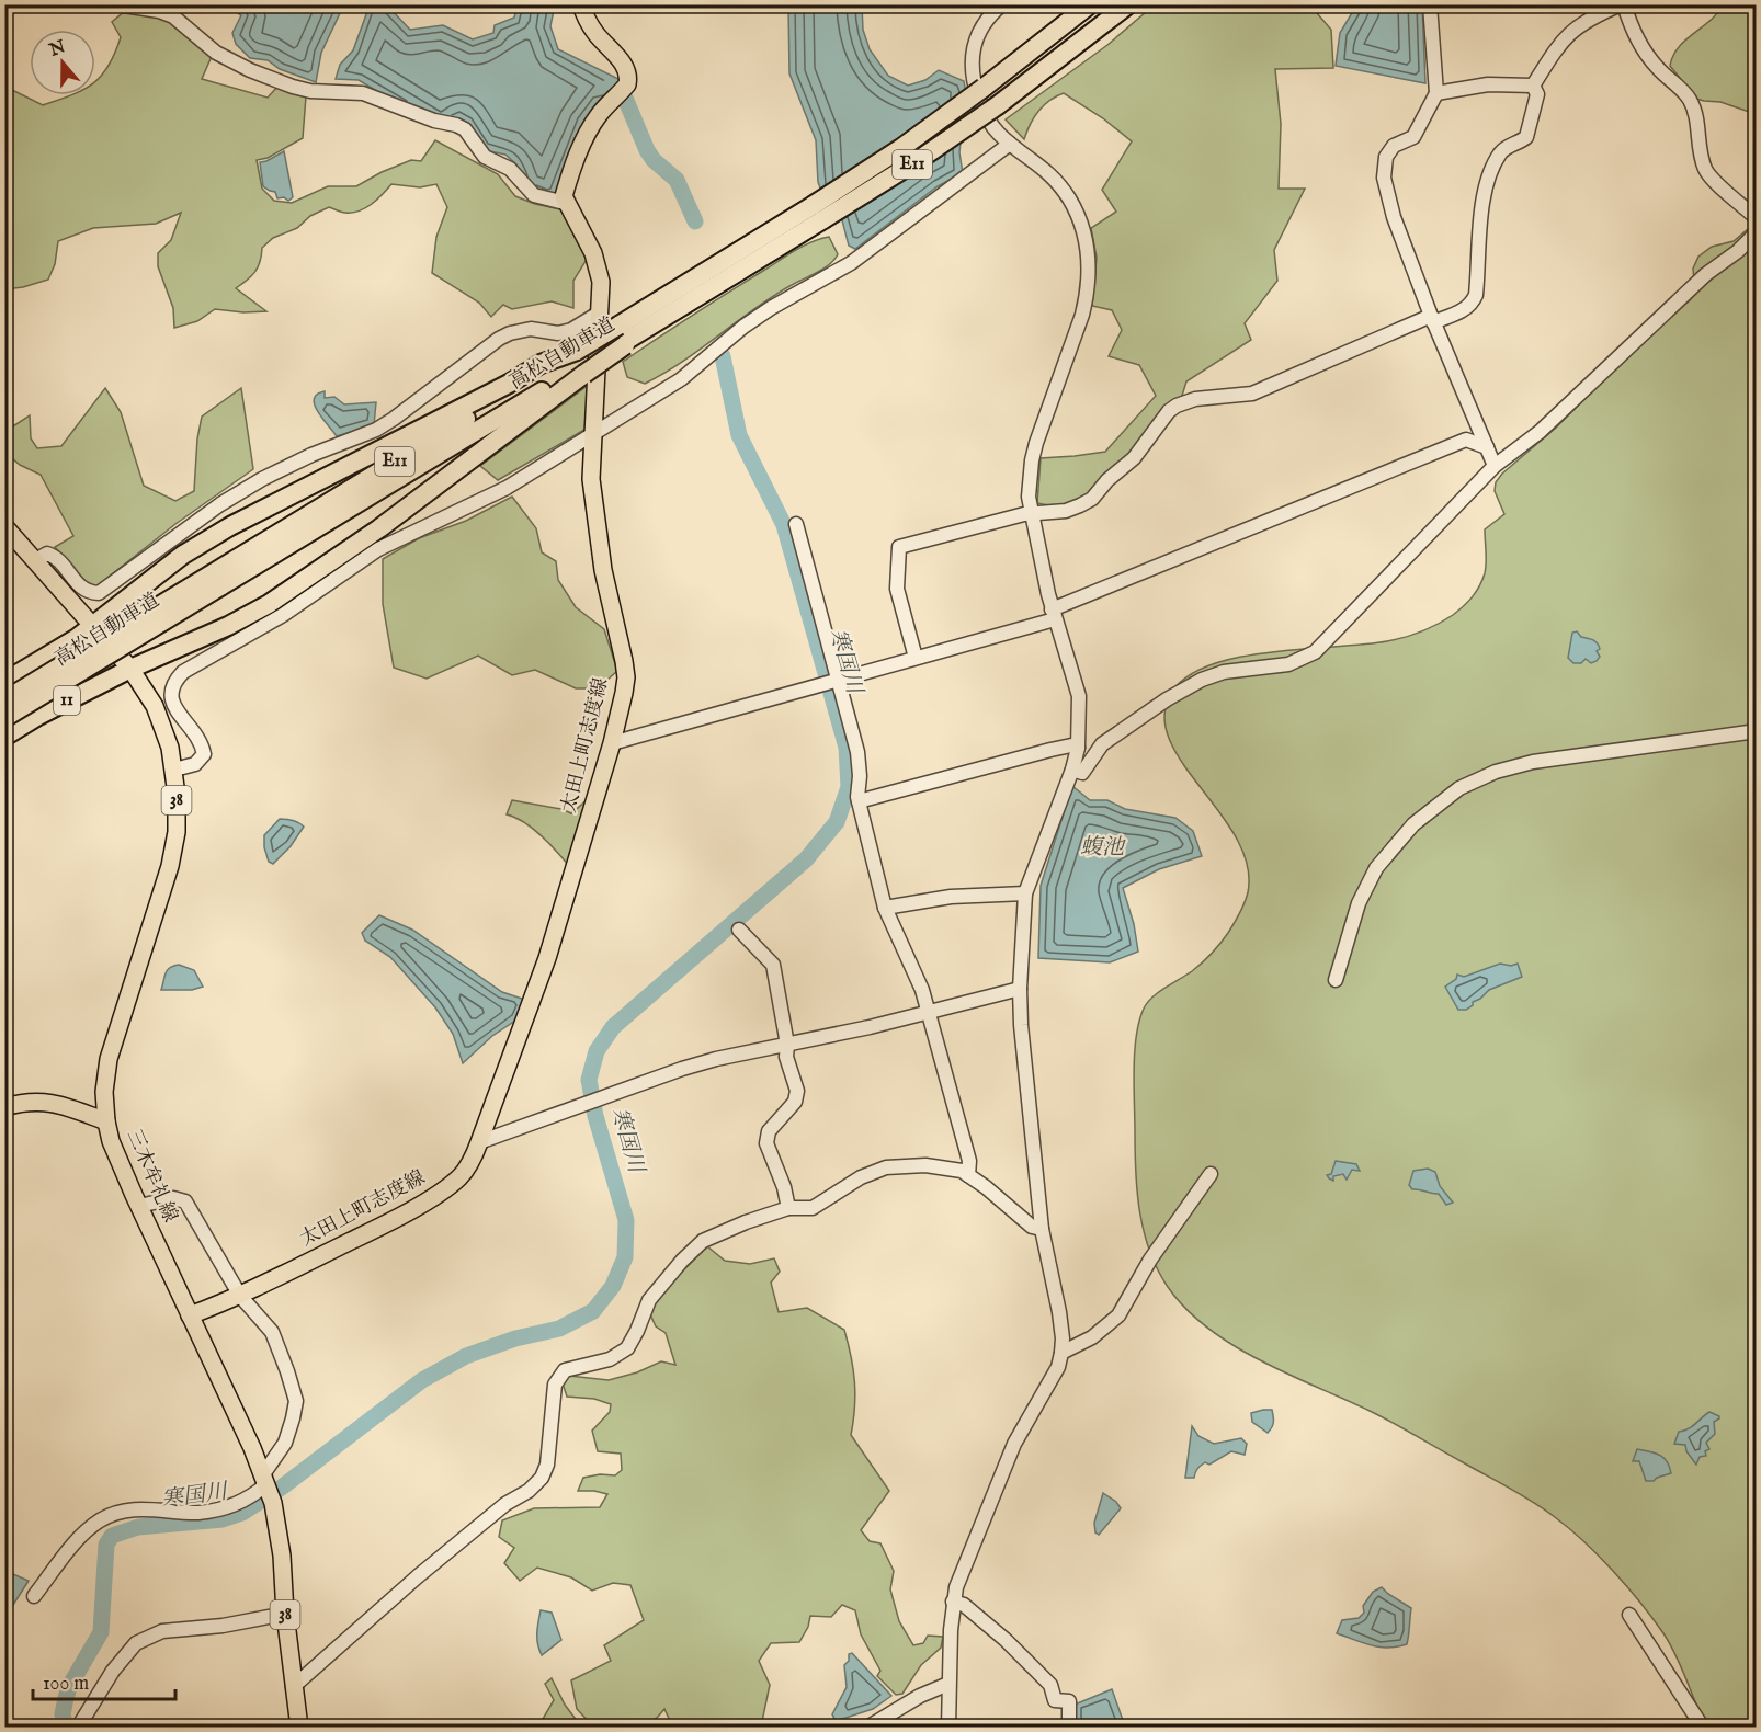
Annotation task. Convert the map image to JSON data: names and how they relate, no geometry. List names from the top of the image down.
{
  "streets": {
    "highway": ["E11", "高松自動車道", "11"],
    "main road": ["太田上町志度線", "38", "三木牟礼線"]
  },
  "crossings": [
    ["11", "三木牟礼線"],
    ["太田上町志度線", "三木牟礼線"]
  ],
  "water": ["寒国川", "蝮池"],
  "scale_bar": "100 m",
  "north": "top"
}
